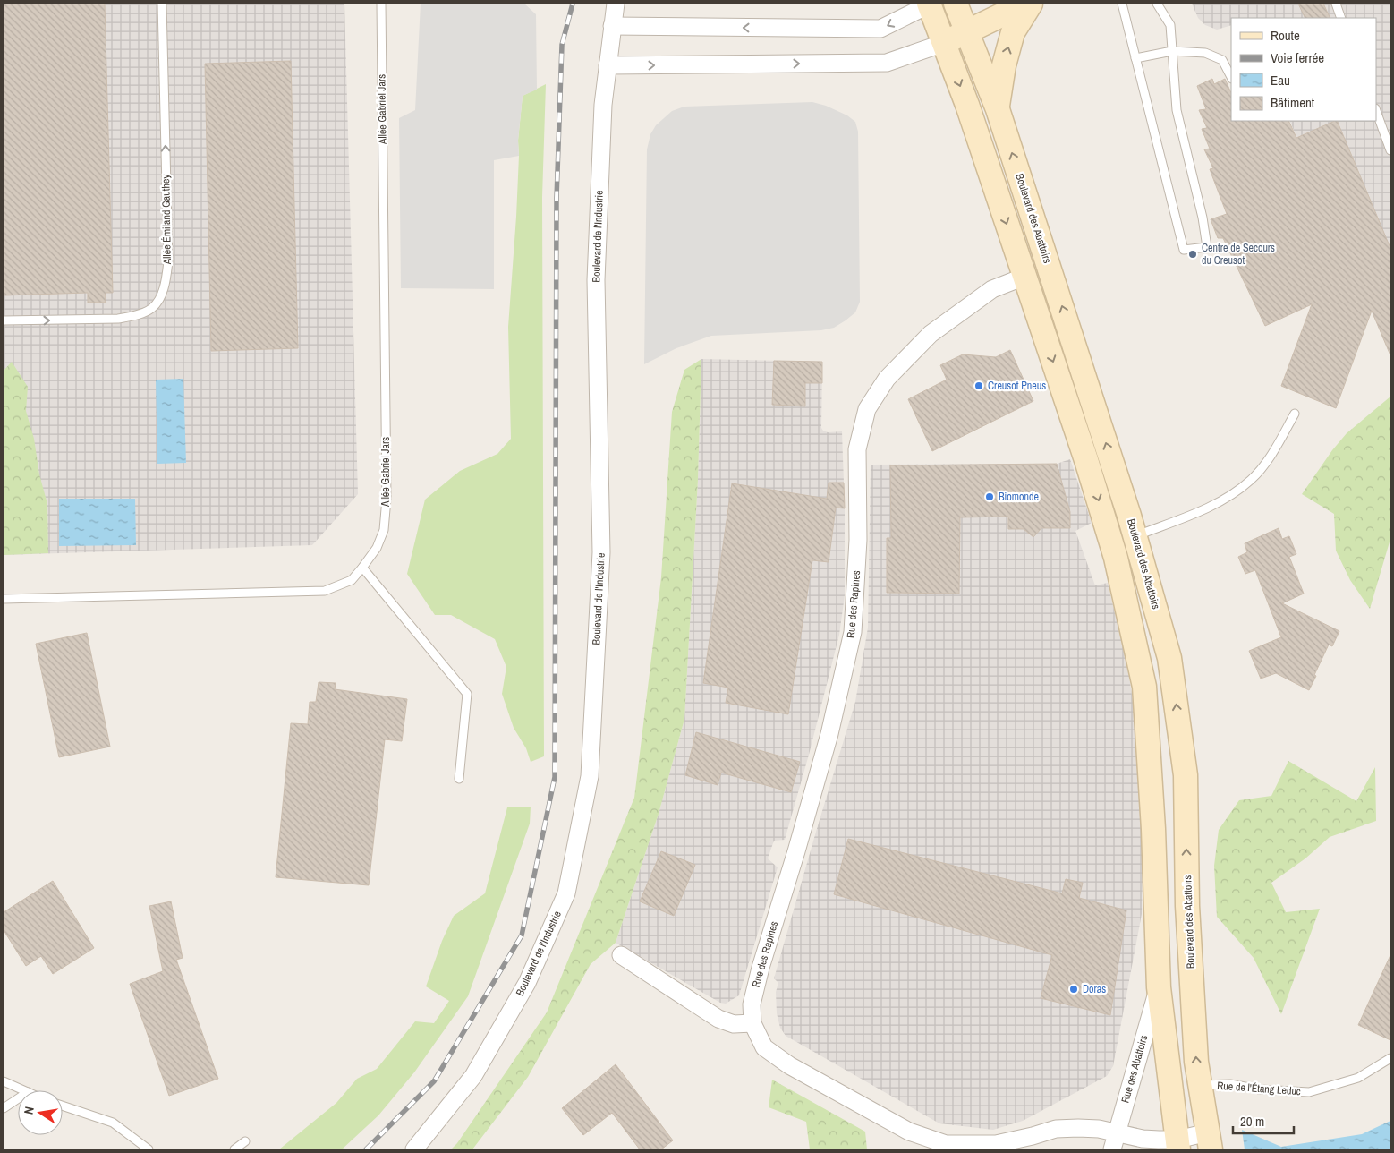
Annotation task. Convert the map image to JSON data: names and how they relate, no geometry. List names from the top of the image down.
{
  "streets": {
    "street": [
      "Boulevard des Abattoirs",
      "Boulevard de l'Industrie",
      "Rue des Rapines",
      "Rue des Abattoirs"
    ],
    "lane": ["Allée Gabriel Jars", "Allée Émiland Gauthey", "Rue de l'Étang Leduc"]
  },
  "crossings": [
    ["Boulevard des Abattoirs", "Rue des Rapines"],
    ["Boulevard des Abattoirs", "Rue des Abattoirs"],
    ["Boulevard des Abattoirs", "Rue de l'Étang Leduc"],
    ["Rue des Rapines", "Rue des Abattoirs"]
  ],
  "places": [
    "Centre de Secours du Creusot",
    "Creusot Pneus",
    "Biomonde",
    "Doras"
  ],
  "legend": [
    "Route",
    "Voie ferrée",
    "Eau",
    "Bâtiment"
  ],
  "scale_bar": "20 m",
  "north": "left"
}
